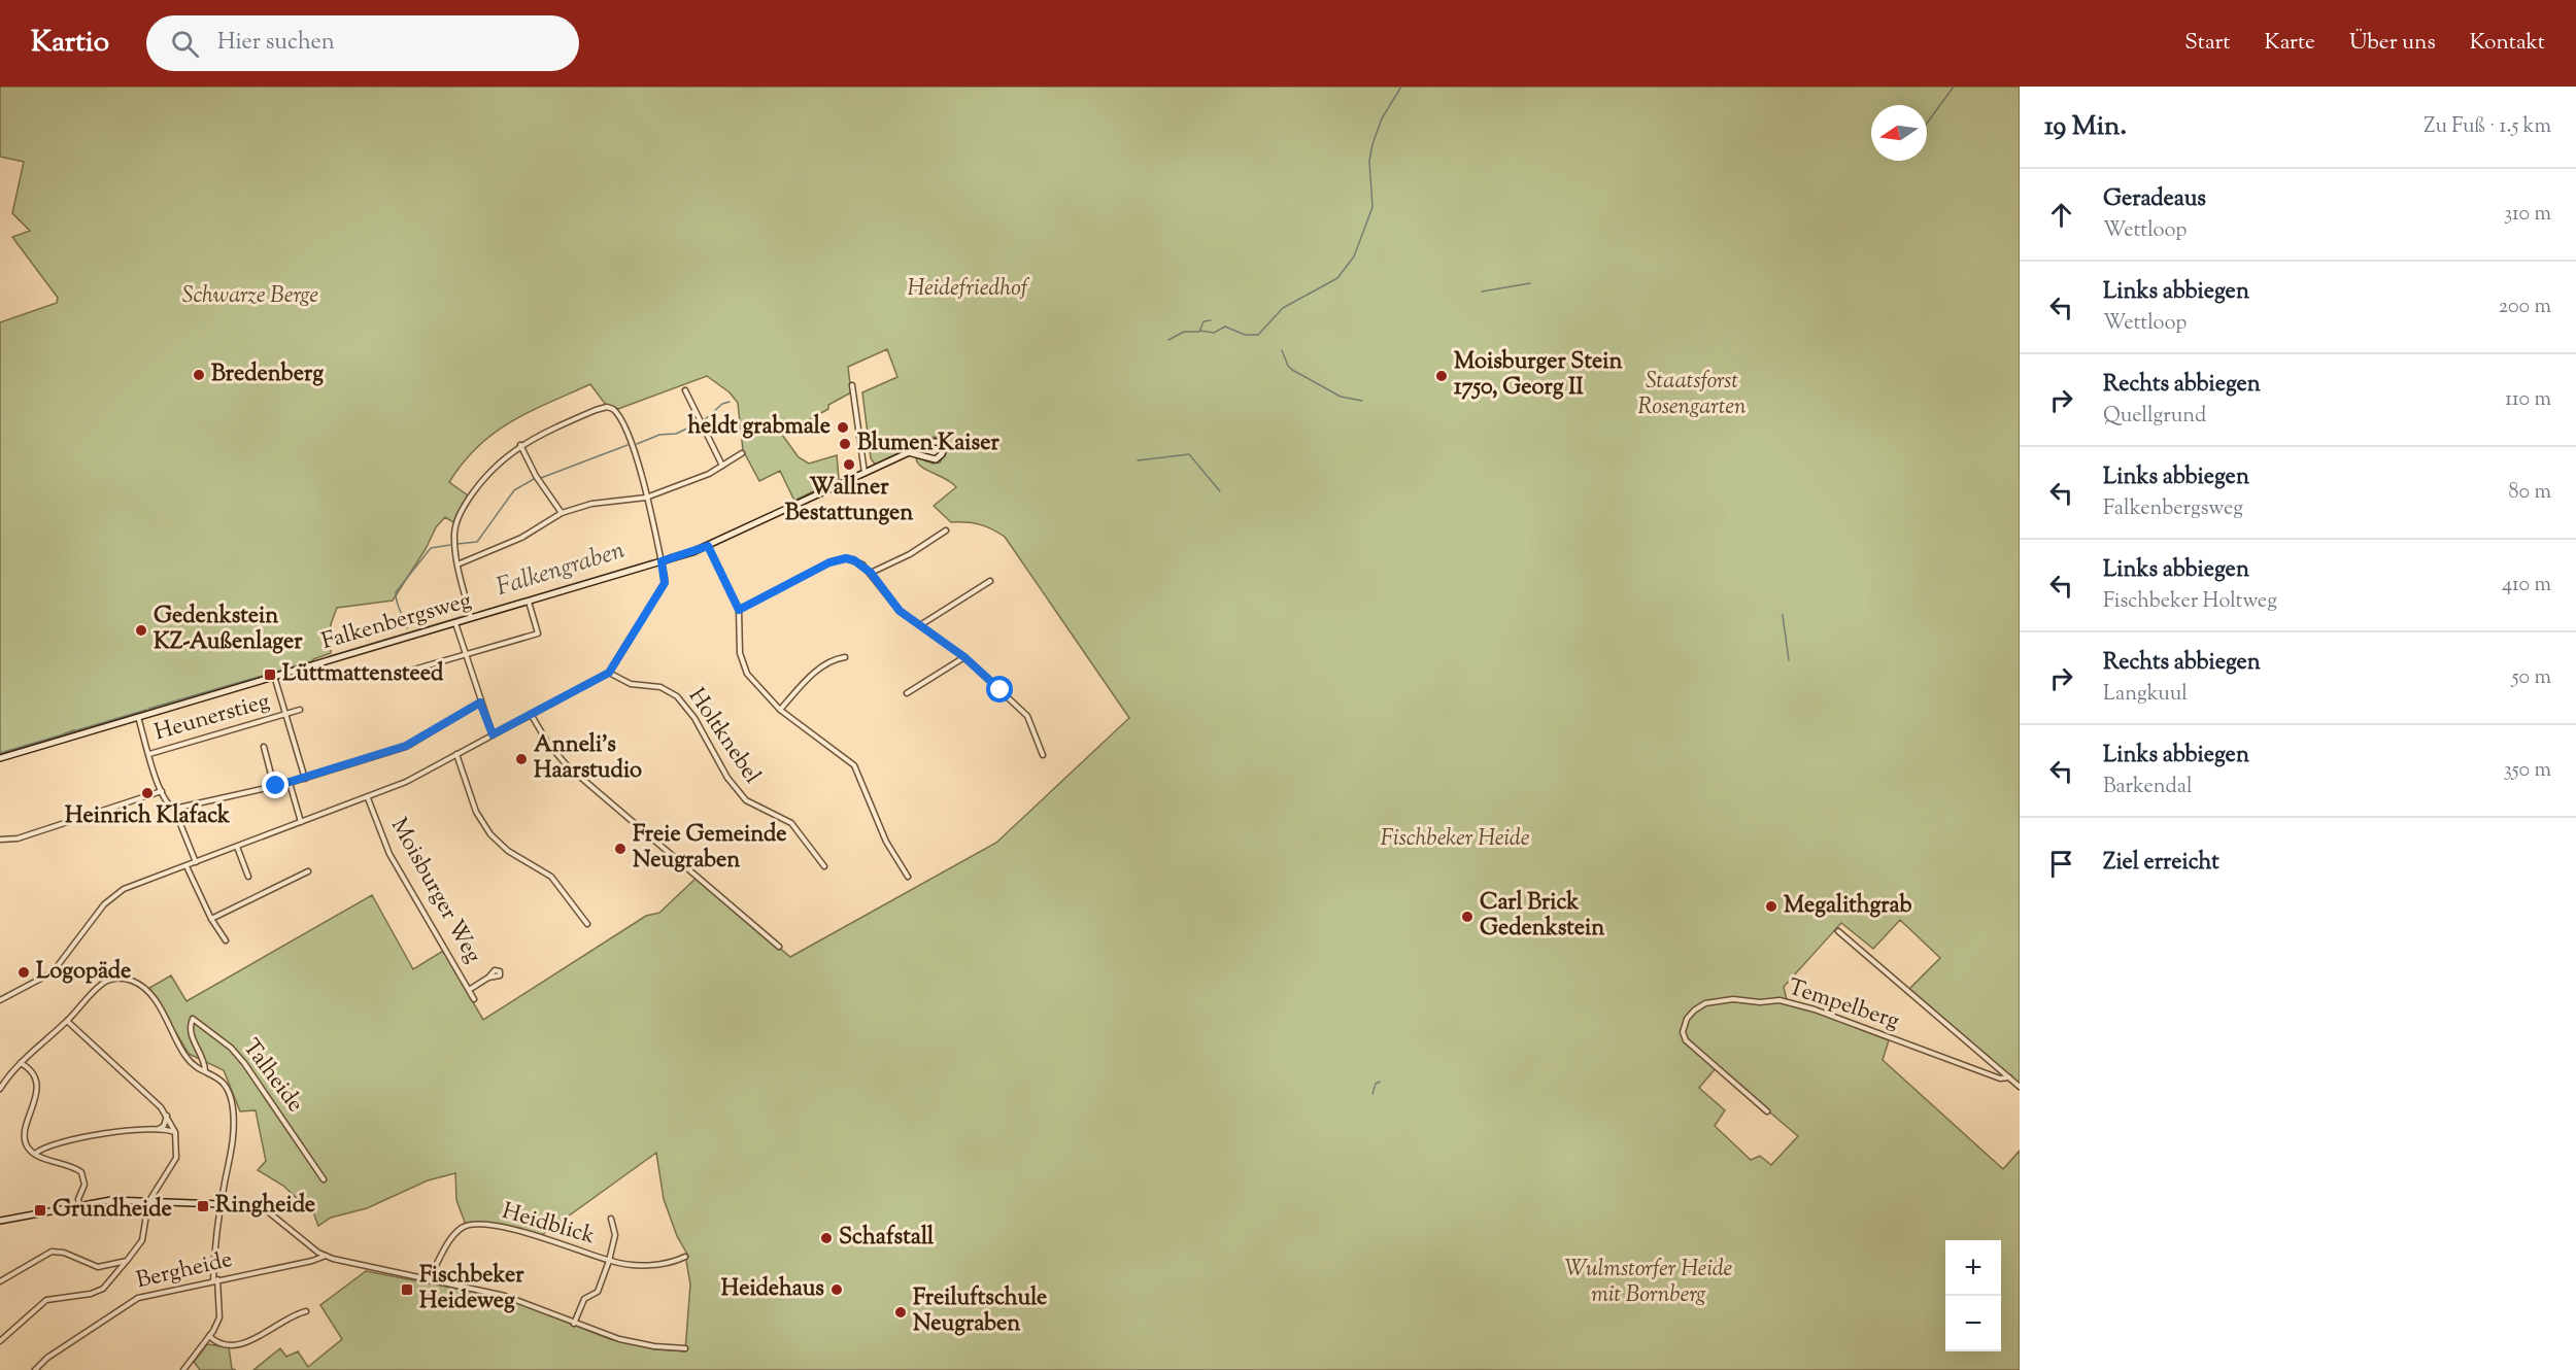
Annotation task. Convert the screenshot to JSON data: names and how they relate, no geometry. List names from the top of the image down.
{
  "streets": {
    "street": [
      "Falkenbergsweg",
      "Heunerstieg",
      "Holtknebel",
      "Moisburger Weg",
      "Tempelberg",
      "Talheide",
      "Heidblick",
      "Bergheide"
    ]
  },
  "water": ["Falkengraben"],
  "parks": [
    "Heidefriedhof",
    "Schwarze Berge",
    "Staatsforst Rosengarten",
    "Fischbeker Heide",
    "Wulmstorfer Heide mit Bornberg"
  ],
  "places": {
    "other": [
      "Bredenberg",
      "Moisburger Stein 1750, Georg II",
      "heldt grabmale",
      "Blumen Kaiser",
      "Wallner Bestattungen",
      "Gedenkstein KZ-Außenlager",
      "Anneli's Haarstudio",
      "Heinrich Klafack",
      "Freie Gemeinde Neugraben",
      "Megalithgrab",
      "Carl Brick Gedenkstein",
      "Logopäde",
      "Schafstall",
      "Heidehaus",
      "Freiluftschule Neugraben"
    ],
    "transit": [
      "Lüttmattensteed",
      "Ringheide",
      "Grundheide",
      "Fischbeker Heideweg"
    ]
  },
  "north": "left",
  "page": {
    "header": "Kartio",
    "search": "Hier suchen",
    "nav": [
      "Start",
      "Karte",
      "Über uns",
      "Kontakt"
    ],
    "heading": ["19 Min.", "Zu Fuß · 1.5 km"],
    "list": [
      ["Geradeaus", "Wettloop", "310 m"],
      ["Links abbiegen", "Wettloop", "200 m"],
      ["Rechts abbiegen", "Quellgrund", "110 m"],
      ["Links abbiegen", "Falkenbergsweg", "80 m"],
      ["Links abbiegen", "Fischbeker Holtweg", "410 m"],
      ["Rechts abbiegen", "Langkuul", "50 m"],
      ["Links abbiegen", "Barkendal", "350 m"],
      "Ziel erreicht"
    ],
    "map_buttons": ["+", "−"]
  }
}
